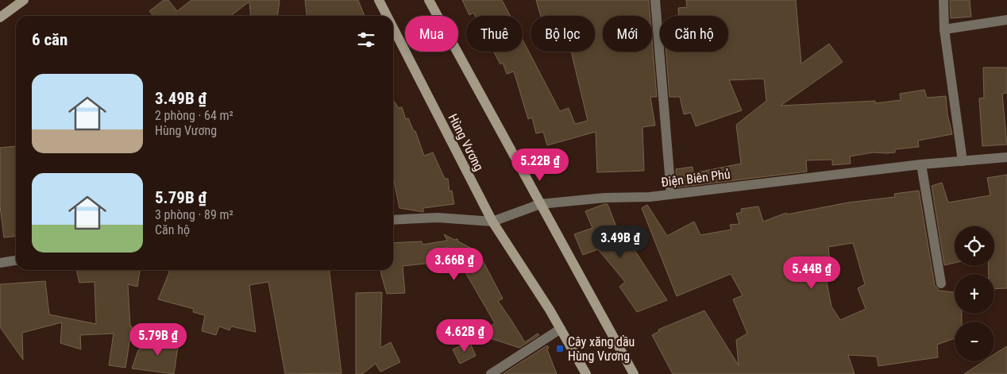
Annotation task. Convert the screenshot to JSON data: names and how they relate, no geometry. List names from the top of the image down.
{
  "streets": {
    "main road": ["Hùng Vương"],
    "street": ["Điện Biên Phủ"]
  },
  "crossings": [
    ["Hùng Vương", "Điện Biên Phủ"]
  ],
  "places": {
    "transit": ["Cây xăng dầu Hùng Vương"]
  },
  "page": {
    "chip": [
      "Mua",
      "Thuê",
      "Bộ lọc",
      "Mới",
      "Căn hộ"
    ],
    "heading": "6 căn",
    "list": [
      {
        "name": "3.49B ₫",
        "note": "2 phòng · 64 m² · Hùng Vương"
      },
      {
        "name": "5.79B ₫",
        "note": "3 phòng · 89 m² · Căn hộ"
      }
    ],
    "price": [
      "5.22B ₫",
      "3.49B ₫",
      "3.66B ₫",
      "5.44B ₫",
      "4.62B ₫",
      "5.79B ₫"
    ],
    "map_buttons": ["+", "−"]
  }
}
